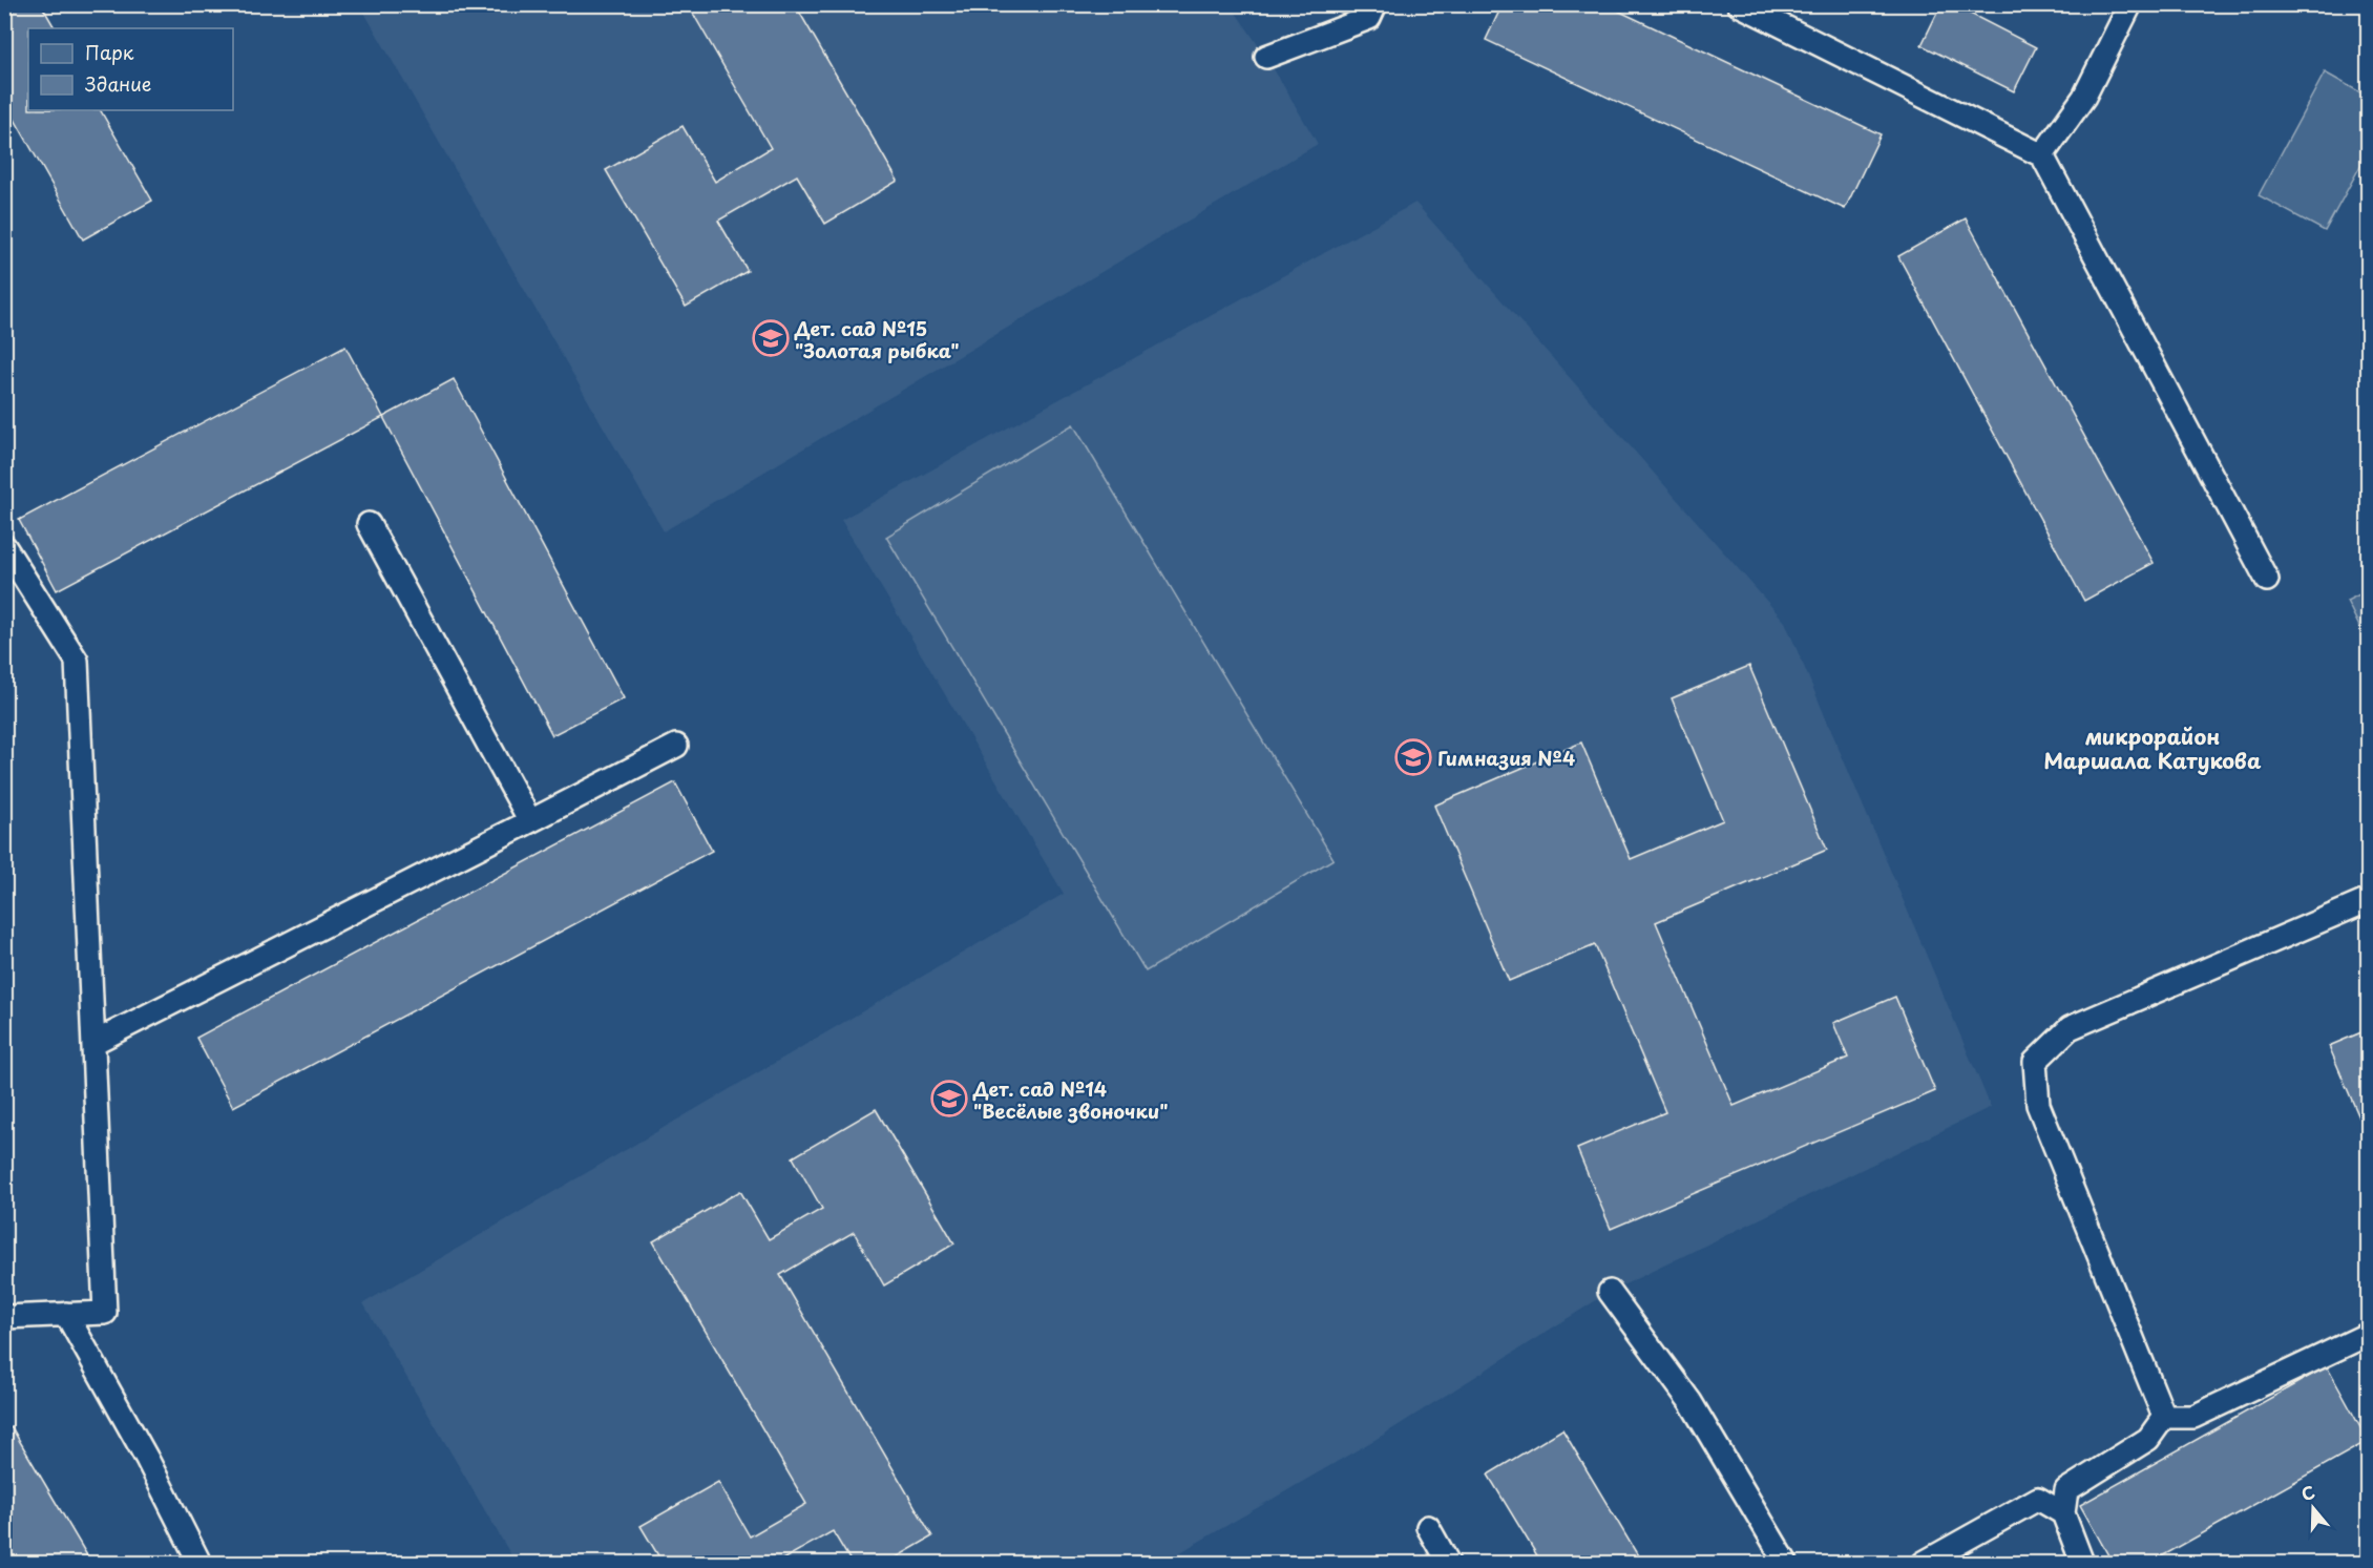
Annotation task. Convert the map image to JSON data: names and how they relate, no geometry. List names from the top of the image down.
{
  "districts": ["микрорайон Маршала Катукова"],
  "places": {
    "school or university": ["Дет. сад №15 \"Золотая рыбка\"", "Гимназия №4", "Дет. сад №14 \"Весёлые звоночки\""]
  },
  "legend": ["Парк", "Здание"],
  "north": "top"
}
